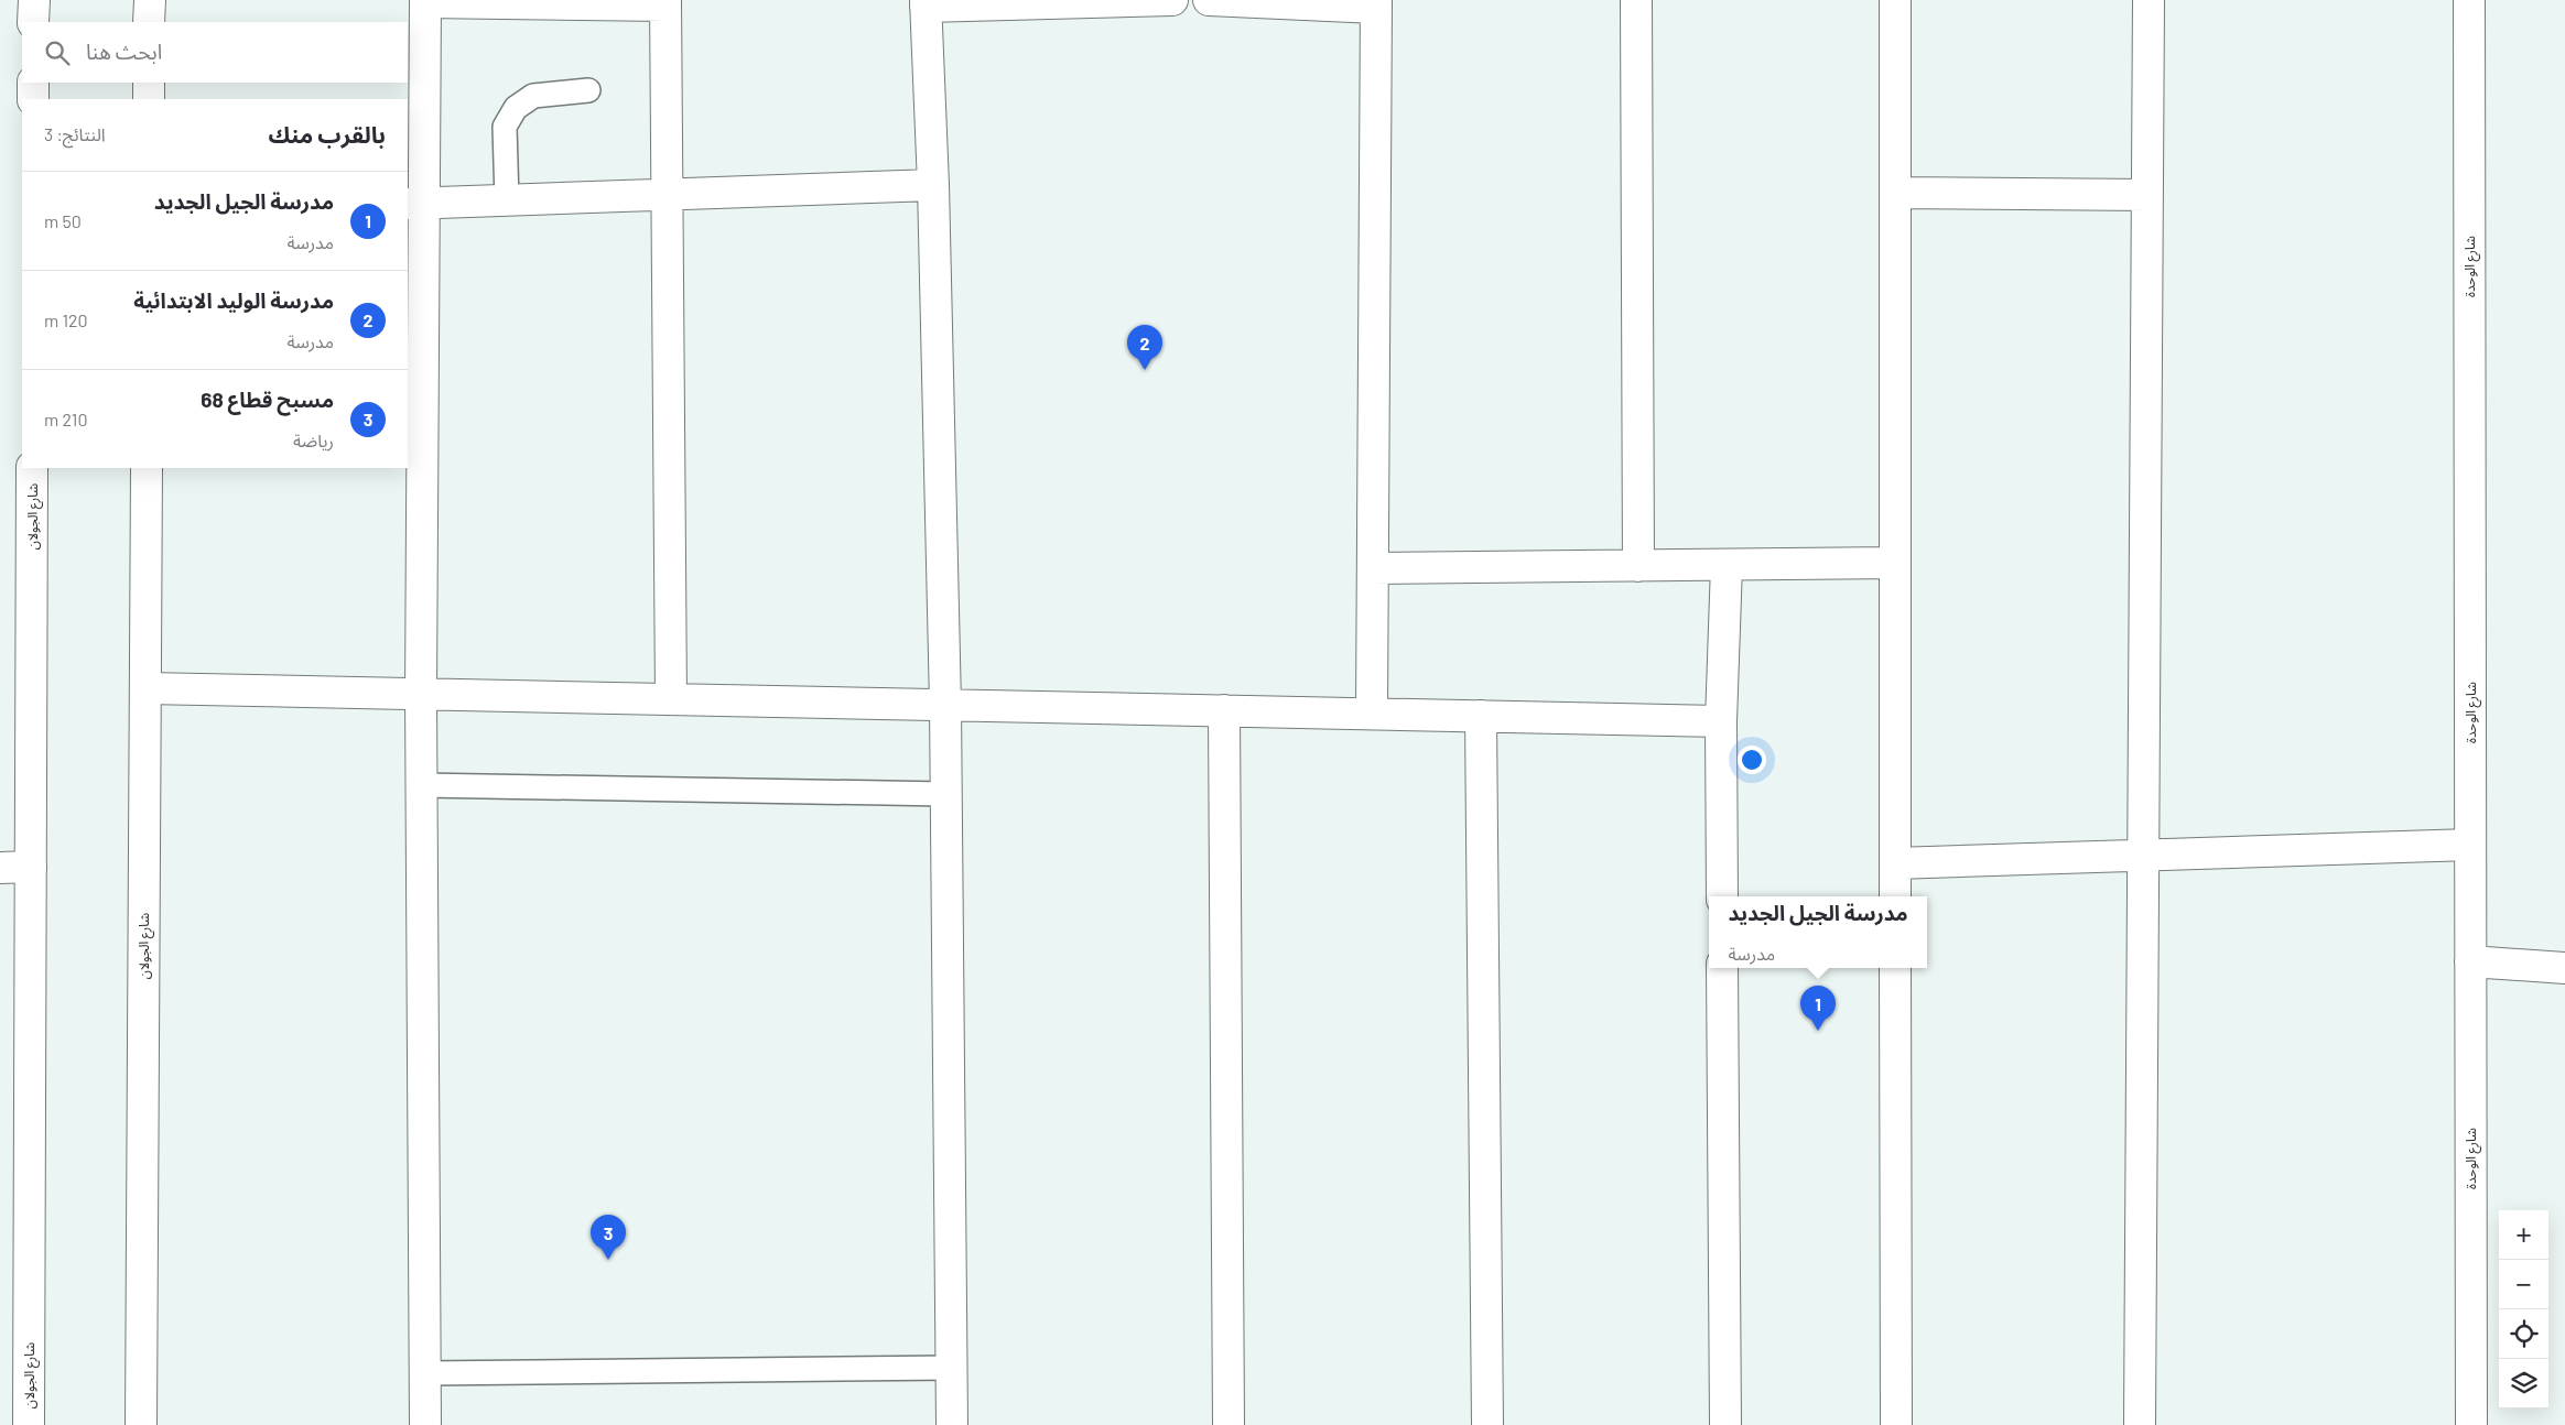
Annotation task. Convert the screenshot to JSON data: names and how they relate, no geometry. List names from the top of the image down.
{
  "streets": {
    "street": ["شارع الوحدة", "شارع الجولان"]
  },
  "page": {
    "search": "ابحث هنا",
    "heading": ["بالقرب منك", "النتائج: 3"],
    "list": [
      {
        "mark": "1",
        "name": "مدرسة الجيل الجديد",
        "note": "مدرسة",
        "value": "50 m"
      },
      {
        "mark": "2",
        "name": "مدرسة الوليد الابتدائية",
        "note": "مدرسة",
        "value": "120 m"
      },
      {
        "mark": "3",
        "name": "مسبح قطاع 68",
        "note": "رياضة",
        "value": "210 m"
      }
    ],
    "pins": ["2", "1", "3"],
    "popup": ["مدرسة الجيل الجديد", "مدرسة"],
    "map_buttons": ["+", "−"]
  }
}
